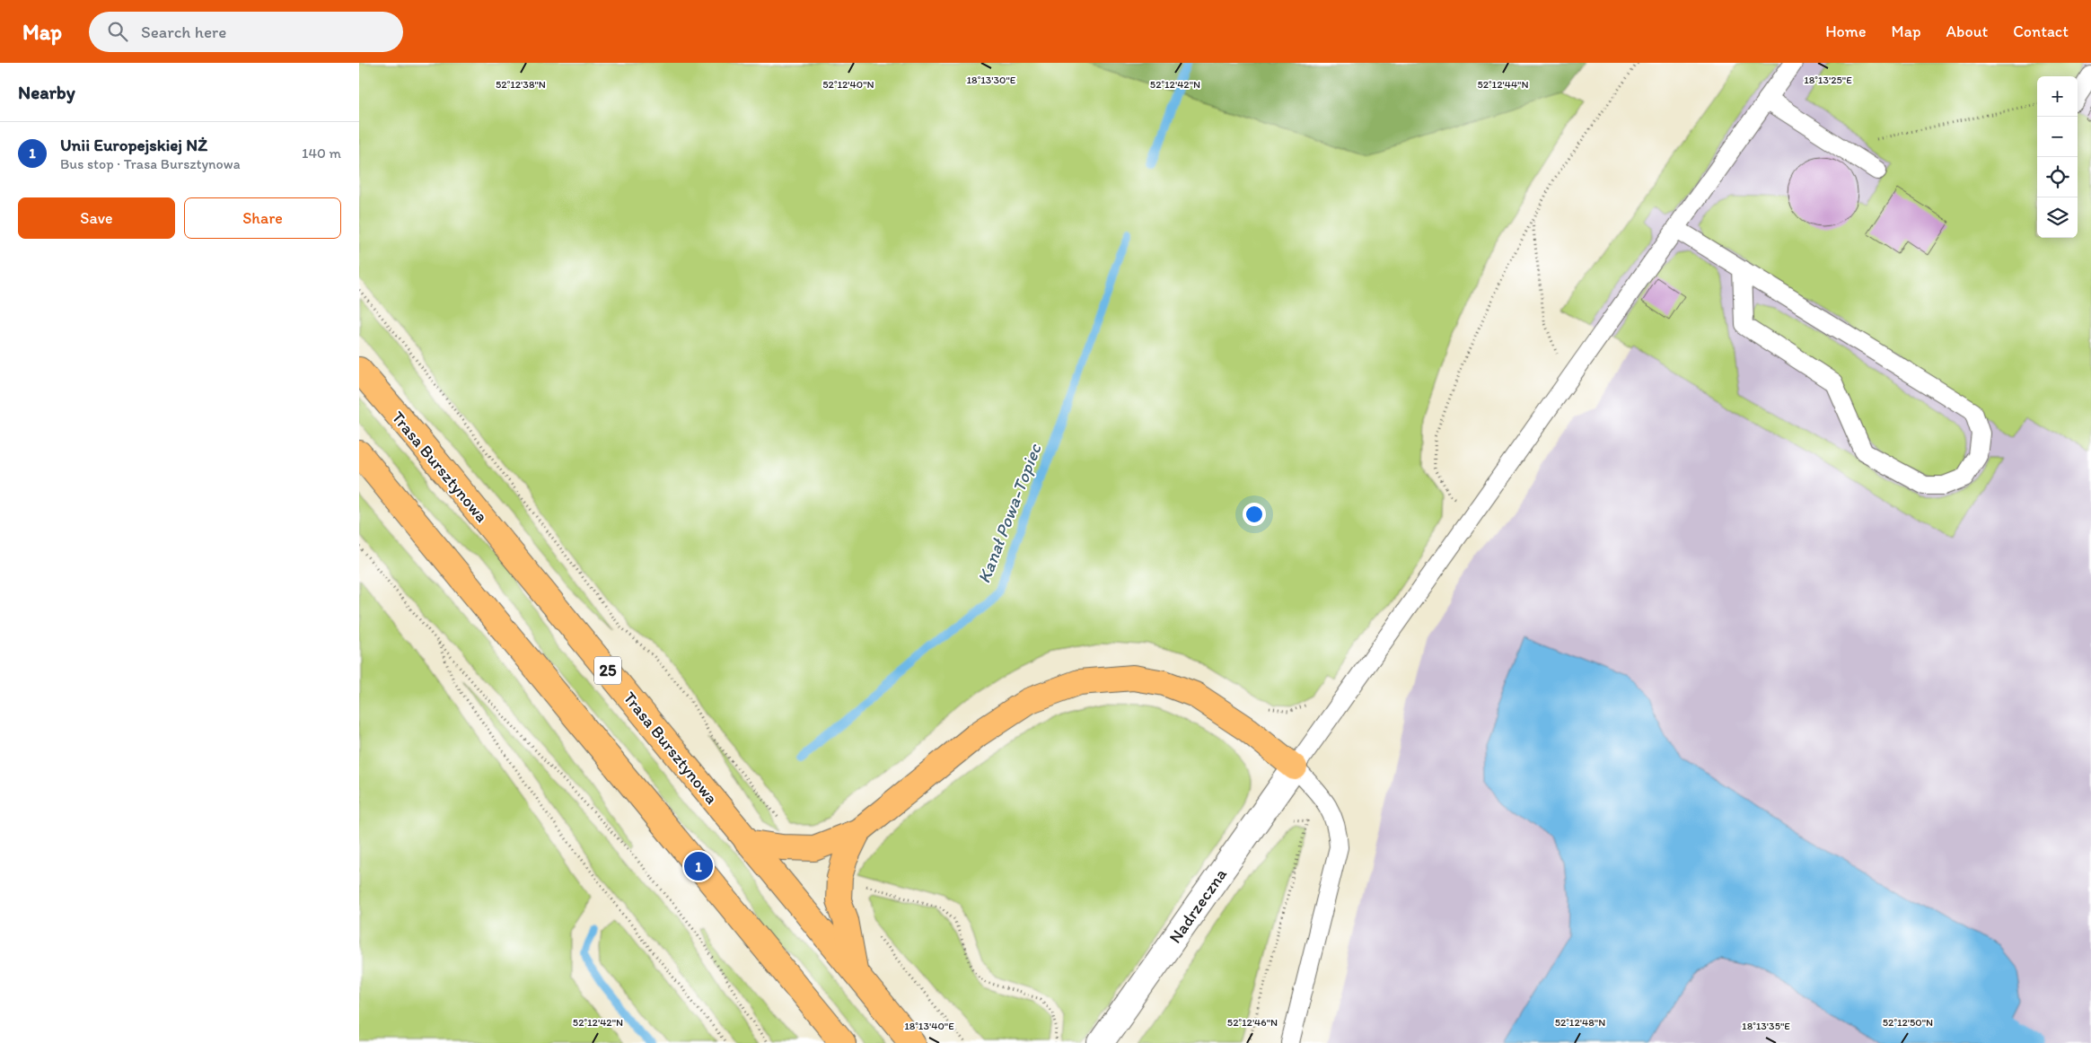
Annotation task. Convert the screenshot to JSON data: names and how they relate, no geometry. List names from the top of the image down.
{
  "streets": {
    "main road": ["Trasa Bursztynowa", "25"],
    "street": ["Nadrzeczna"]
  },
  "water": ["Kanał Powa-Topiec"],
  "page": {
    "header": "Map",
    "search": "Search here",
    "nav": [
      "Home",
      "Map",
      "About",
      "Contact"
    ],
    "heading": "Nearby",
    "map_buttons": ["+", "−"],
    "list": [
      {
        "mark": "1",
        "name": "Unii Europejskiej NŻ",
        "note": "Bus stop · Trasa Bursztynowa",
        "value": "140 m"
      }
    ],
    "buttons": ["Save", "Share"],
    "pins": "1"
  },
  "coordinates": [
    "18°13'25\"E",
    "18°13'30\"E",
    "52°12'38\"N",
    "52°12'40\"N",
    "52°12'44\"N",
    "52°12'42\"N",
    "52°12'46\"N",
    "52°12'48\"N",
    "52°12'50\"N",
    "18°13'40\"E",
    "18°13'35\"E"
  ]
}
